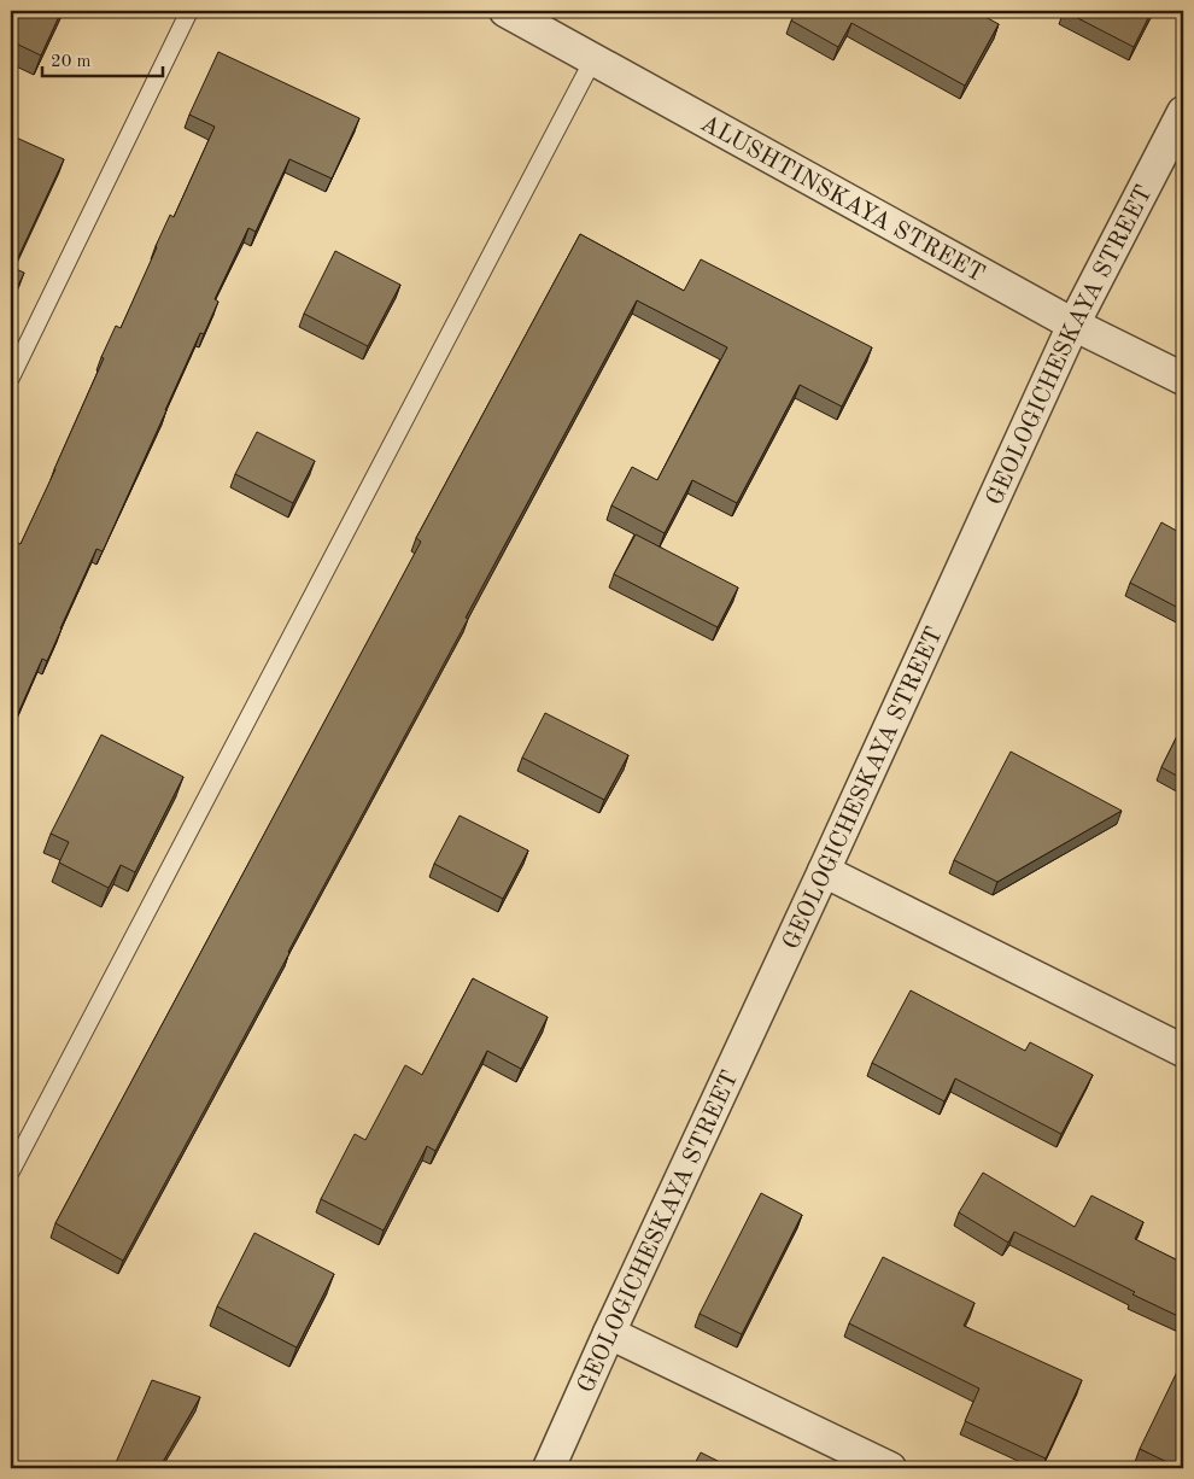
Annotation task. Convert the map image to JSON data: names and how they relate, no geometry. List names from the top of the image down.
{
  "streets": {
    "street": ["ALUSHTINSKAYA STREET", "GEOLOGICHESKAYA STREET"]
  },
  "crossings": [
    ["ALUSHTINSKAYA STREET", "GEOLOGICHESKAYA STREET"]
  ],
  "scale_bar": "20 m"
}
